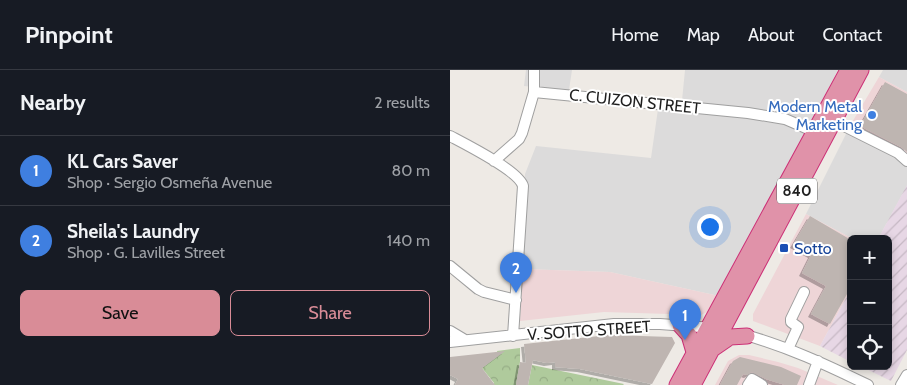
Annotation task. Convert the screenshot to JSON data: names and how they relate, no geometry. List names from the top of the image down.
{
  "streets": {
    "highway": ["840"],
    "street": ["C. CUIZON STREET", "V. SOTTO STREET"]
  },
  "crossings": [
    ["C. CUIZON STREET", "840"],
    ["840", "V. SOTTO STREET"]
  ],
  "places": {
    "other": ["Modern Metal Marketing"],
    "transit": ["Sotto"]
  },
  "page": {
    "header": "Pinpoint",
    "nav": [
      "Home",
      "Map",
      "About",
      "Contact"
    ],
    "heading": ["Nearby", "2 results"],
    "list": [
      {
        "mark": "1",
        "name": "KL Cars Saver",
        "note": "Shop · Sergio Osmeña Avenue",
        "value": "80 m"
      },
      {
        "mark": "2",
        "name": "Sheila's Laundry",
        "note": "Shop · G. Lavilles Street",
        "value": "140 m"
      }
    ],
    "map_buttons": ["+", "−"],
    "pins": ["2", "1"],
    "buttons": ["Save", "Share"]
  }
}
